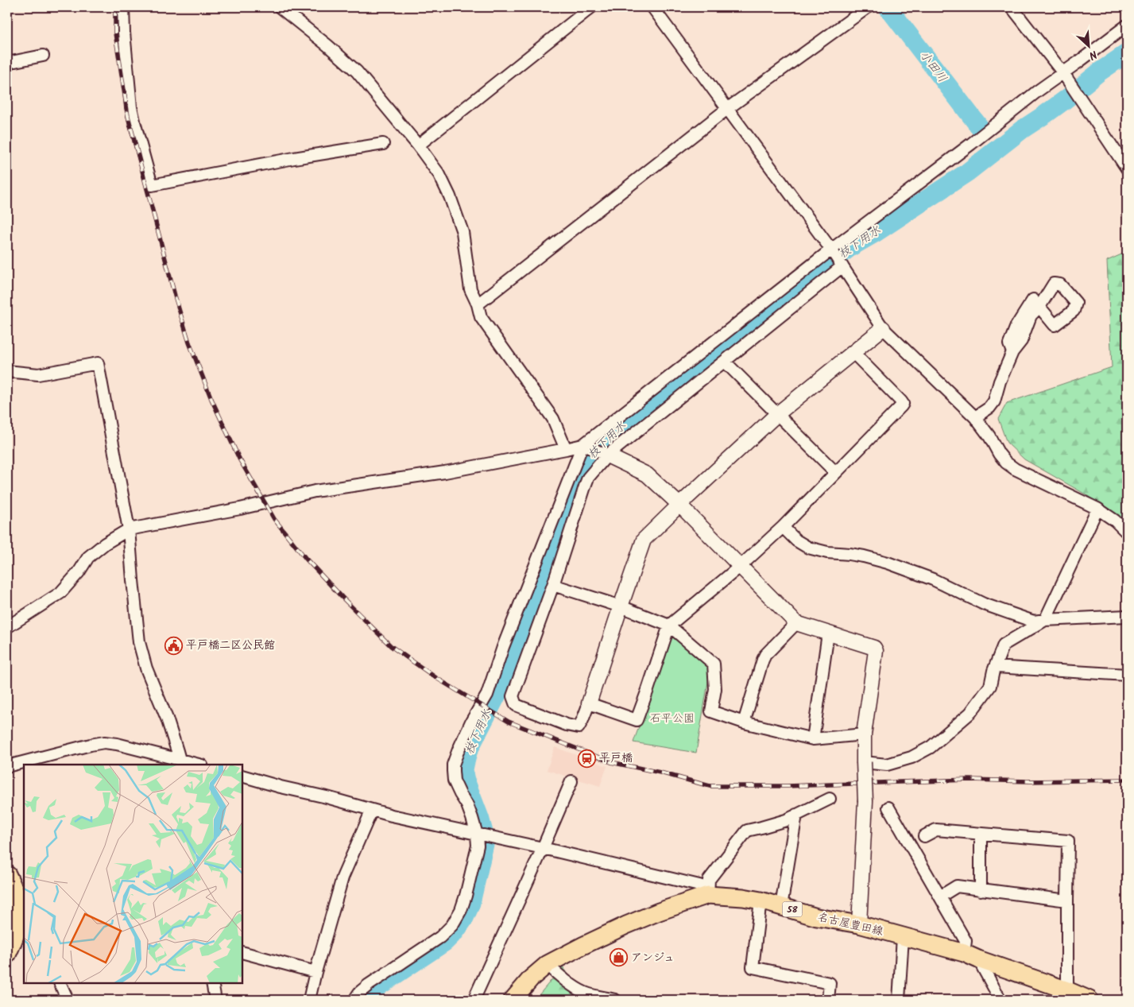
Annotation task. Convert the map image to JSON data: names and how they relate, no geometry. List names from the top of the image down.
{
  "streets": {
    "main road": ["58", "名古屋豊田線"]
  },
  "water": ["小田川", "枝下用水"],
  "parks": ["石平公園"],
  "places": {
    "public building": ["平戸橋二区公民館"],
    "station": ["平戸橋"],
    "shop": ["アンジュ"]
  },
  "north": "bottom right"
}
